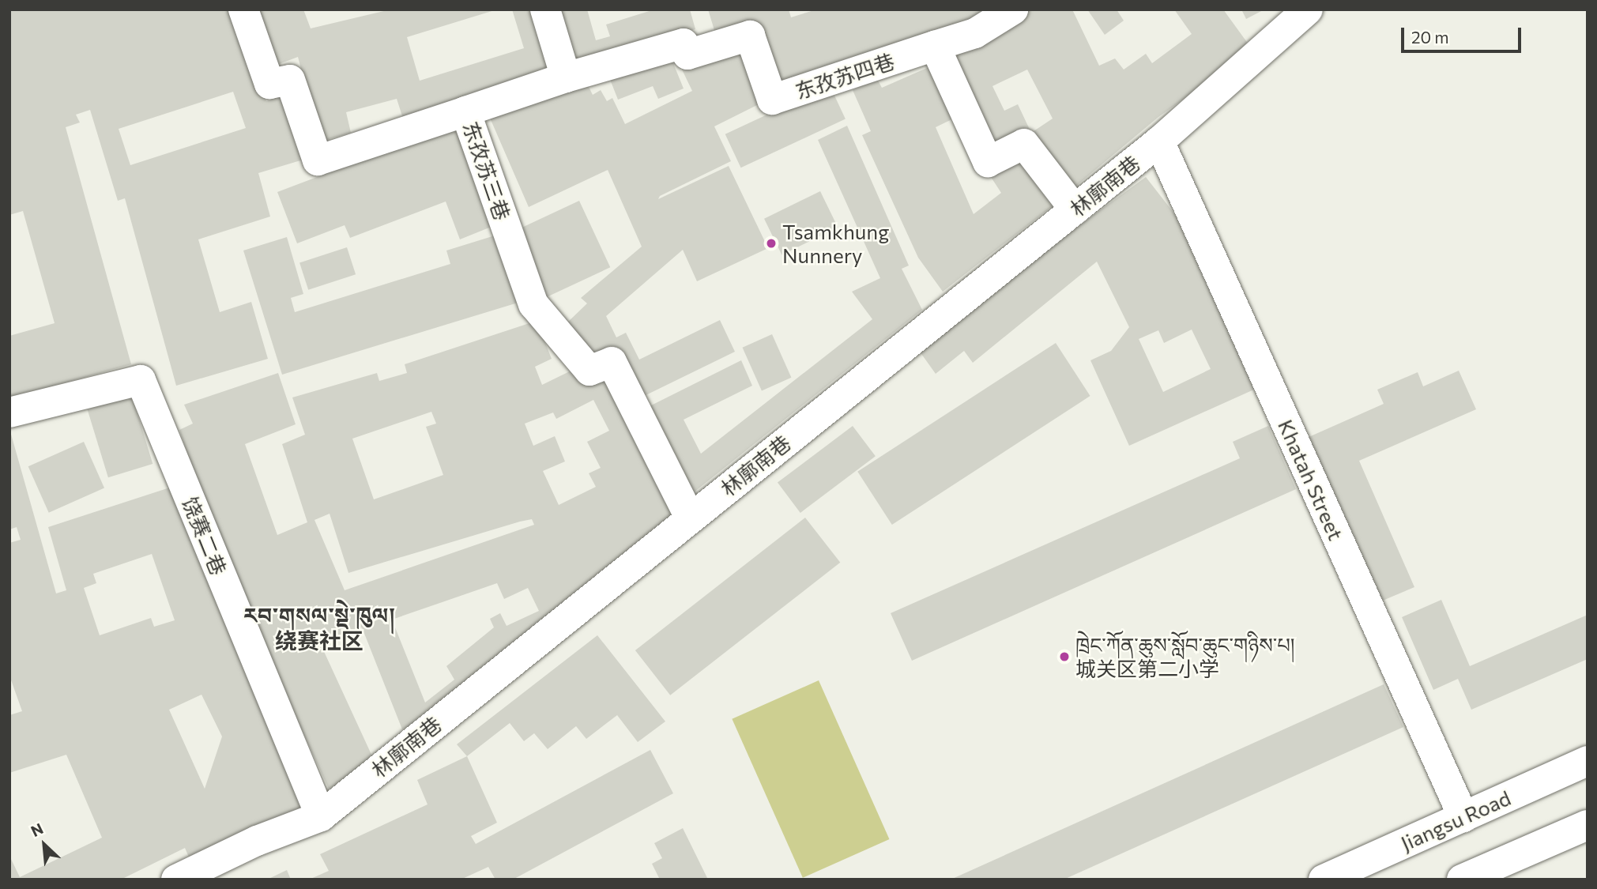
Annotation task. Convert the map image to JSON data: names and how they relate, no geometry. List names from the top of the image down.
{
  "streets": {
    "main road": [
      "东孜苏四巷",
      "东孜苏三巷",
      "林廓南巷",
      "Khatah Street",
      "饶赛二巷",
      "Jiangsu Road"
    ]
  },
  "crossings": [
    ["东孜苏四巷", "东孜苏三巷"],
    ["东孜苏三巷", "林廓南巷"],
    ["林廓南巷", "Khatah Street"],
    ["林廓南巷", "饶赛二巷"],
    ["Khatah Street", "Jiangsu Road"]
  ],
  "districts": ["རབ་གསལ་སྡེ་ཁུལ། 绕赛社区"],
  "places": ["Tsamkhung Nunnery", "ཁྲེང་ཀོན་ཆུས་སློབ་ཆུང་གཉིས་པ། 城关区第二小学"],
  "scale_bar": "20 m",
  "north": "top left"
}
